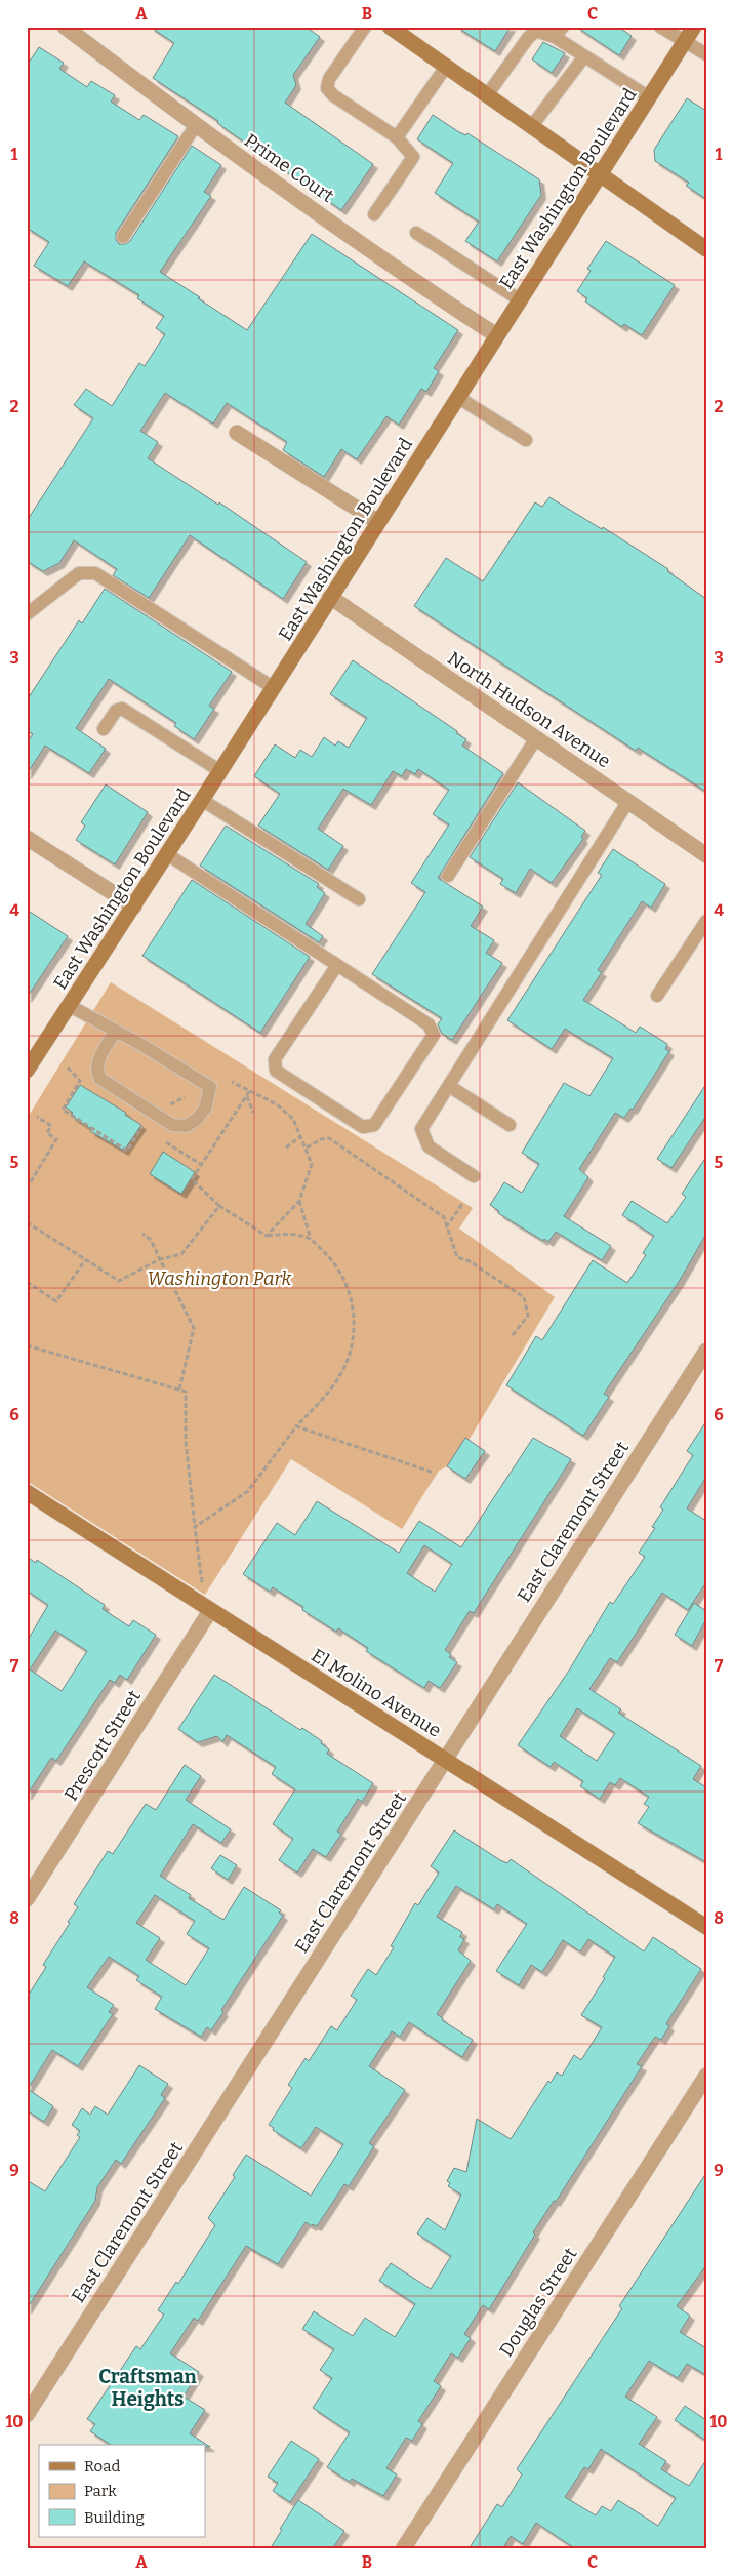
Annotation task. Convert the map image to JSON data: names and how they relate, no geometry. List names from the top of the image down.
{
  "streets": {
    "main road": ["East Washington Boulevard", "El Molino Avenue"],
    "street": [
      "Prime Court",
      "North Hudson Avenue",
      "East Claremont Street",
      "Prescott Street",
      "Douglas Street"
    ]
  },
  "crossings": [
    ["Prime Court", "East Washington Boulevard"],
    ["East Washington Boulevard", "North Hudson Avenue"],
    ["East Claremont Street", "El Molino Avenue"],
    ["El Molino Avenue", "Prescott Street"]
  ],
  "districts": ["Craftsman Heights"],
  "parks": ["Washington Park"],
  "legend": ["Road", "Park", "Building"],
  "grid": {
    "columns": ["A", "B", "C"],
    "rows": [
      "1",
      "2",
      "3",
      "4",
      "5",
      "6",
      "7",
      "8",
      "9",
      "10"
    ]
  }
}
